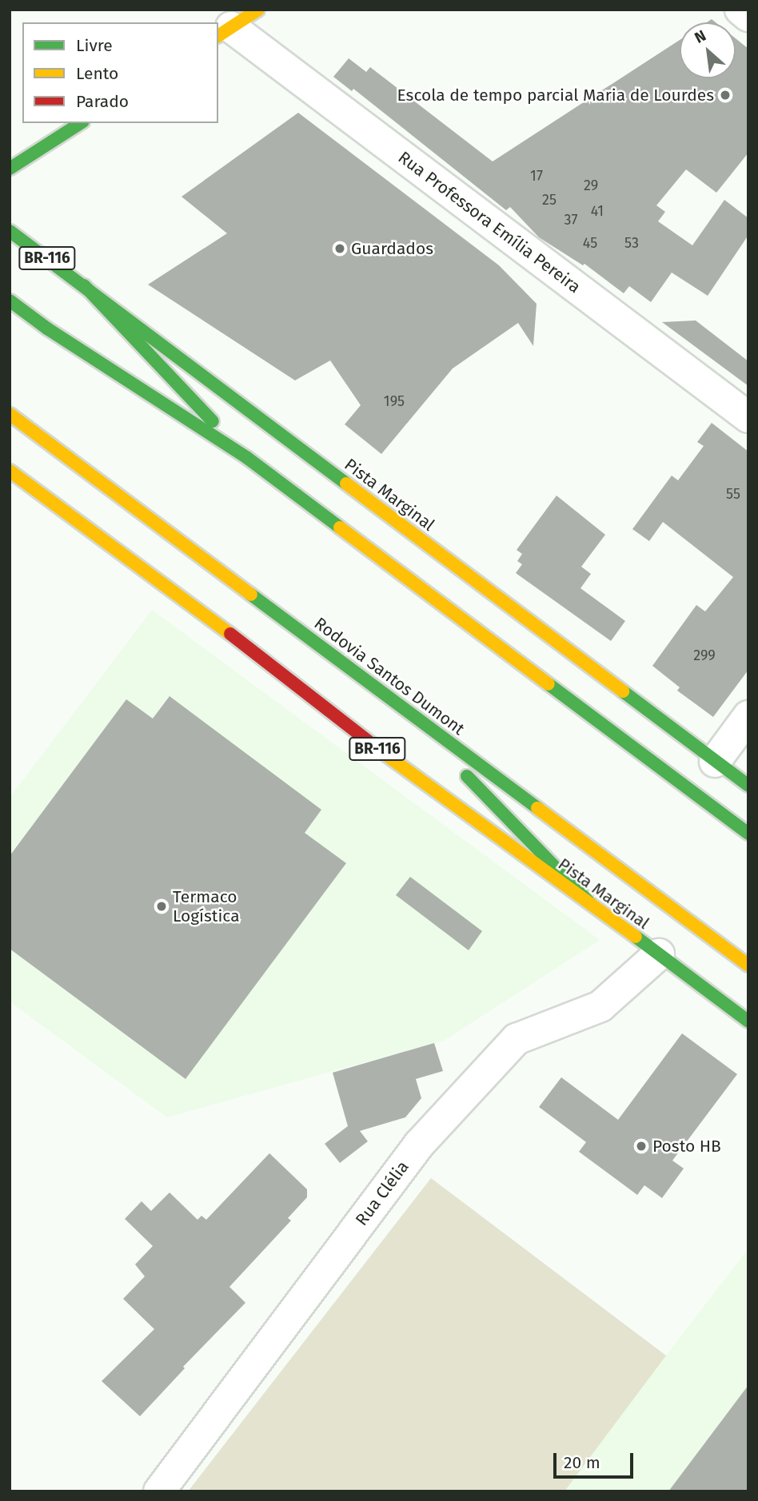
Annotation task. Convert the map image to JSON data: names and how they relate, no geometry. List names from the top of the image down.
{
  "streets": {
    "main road": ["BR-116", "Pista Marginal", "Rodovia Santos Dumont"],
    "street": ["Rua Professora Emília Pereira", "Rua Clélia"]
  },
  "crossings": [
    ["Pista Marginal", "Rua Clélia"]
  ],
  "places": [
    "Escola de tempo parcial Maria de Lourdes",
    "Guardados",
    "Termaco Logística",
    "Posto HB"
  ],
  "house_numbers": [
    "17",
    "29",
    "25",
    "41",
    "37",
    "45",
    "53",
    "195",
    "55",
    "299"
  ],
  "legend": ["Livre", "Lento", "Parado"],
  "scale_bar": "20 m",
  "north": "top left"
}
